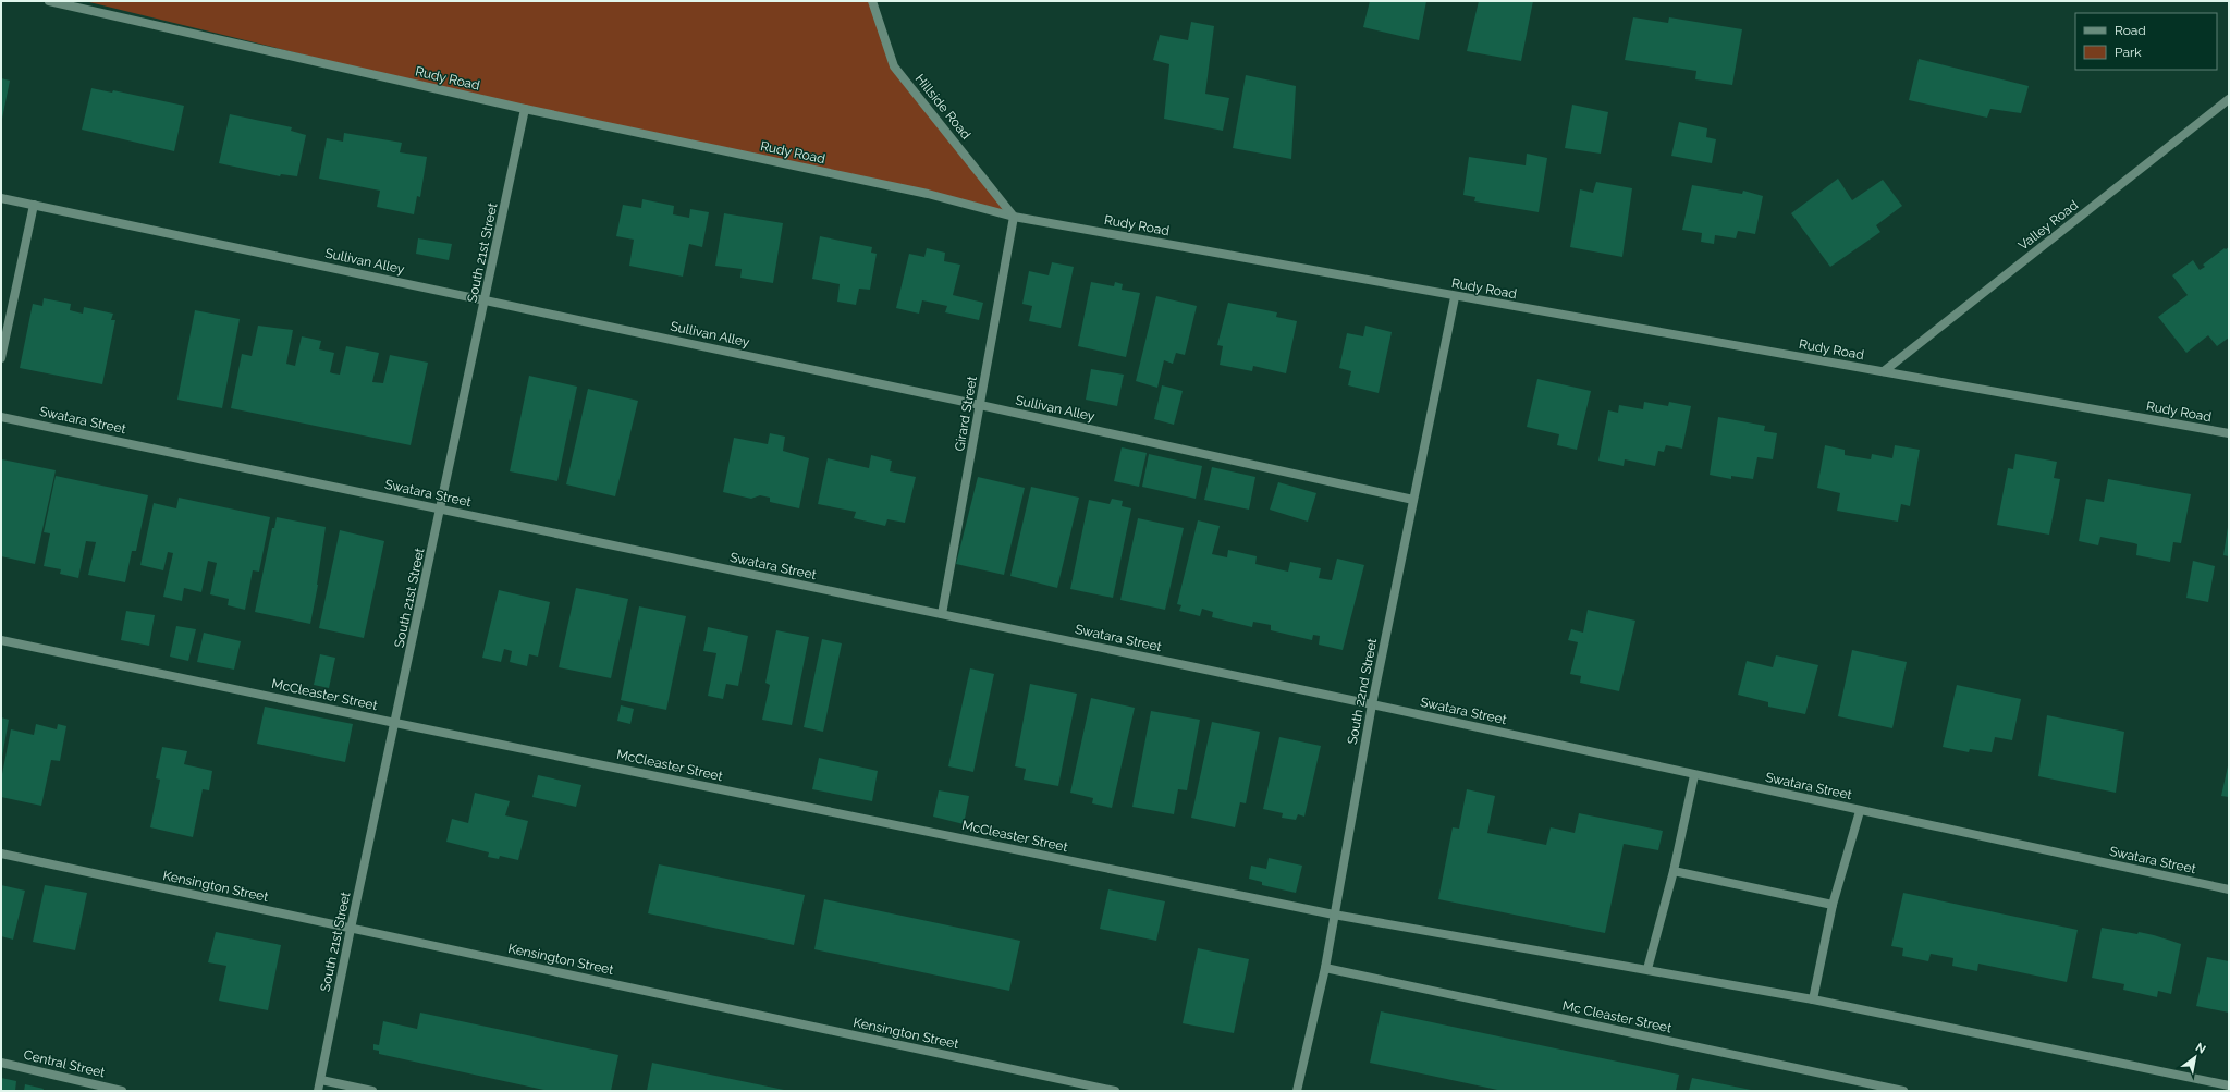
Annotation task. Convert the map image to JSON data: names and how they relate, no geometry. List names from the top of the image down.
{
  "streets": {
    "street": [
      "Rudy Road",
      "Hillside Road",
      "Valley Road",
      "South 21st Street",
      "Sullivan Alley",
      "Girard Street",
      "Swatara Street",
      "South 22nd Street",
      "McCleaster Street",
      "Kensington Street",
      "Mc Cleaster Street",
      "Central Street"
    ]
  },
  "crossings": [
    ["Rudy Road", "Hillside Road"],
    ["Rudy Road", "Valley Road"],
    ["Rudy Road", "South 21st Street"],
    ["Rudy Road", "Girard Street"],
    ["Rudy Road", "South 22nd Street"],
    ["Hillside Road", "Girard Street"],
    ["South 21st Street", "Sullivan Alley"],
    ["South 21st Street", "Swatara Street"],
    ["South 21st Street", "McCleaster Street"],
    ["South 21st Street", "Kensington Street"],
    ["Sullivan Alley", "Girard Street"],
    ["Sullivan Alley", "South 22nd Street"],
    ["Girard Street", "Swatara Street"],
    ["Swatara Street", "South 22nd Street"],
    ["South 22nd Street", "McCleaster Street"],
    ["South 22nd Street", "Mc Cleaster Street"]
  ],
  "legend": ["Road", "Park"],
  "north": "top right"
}
